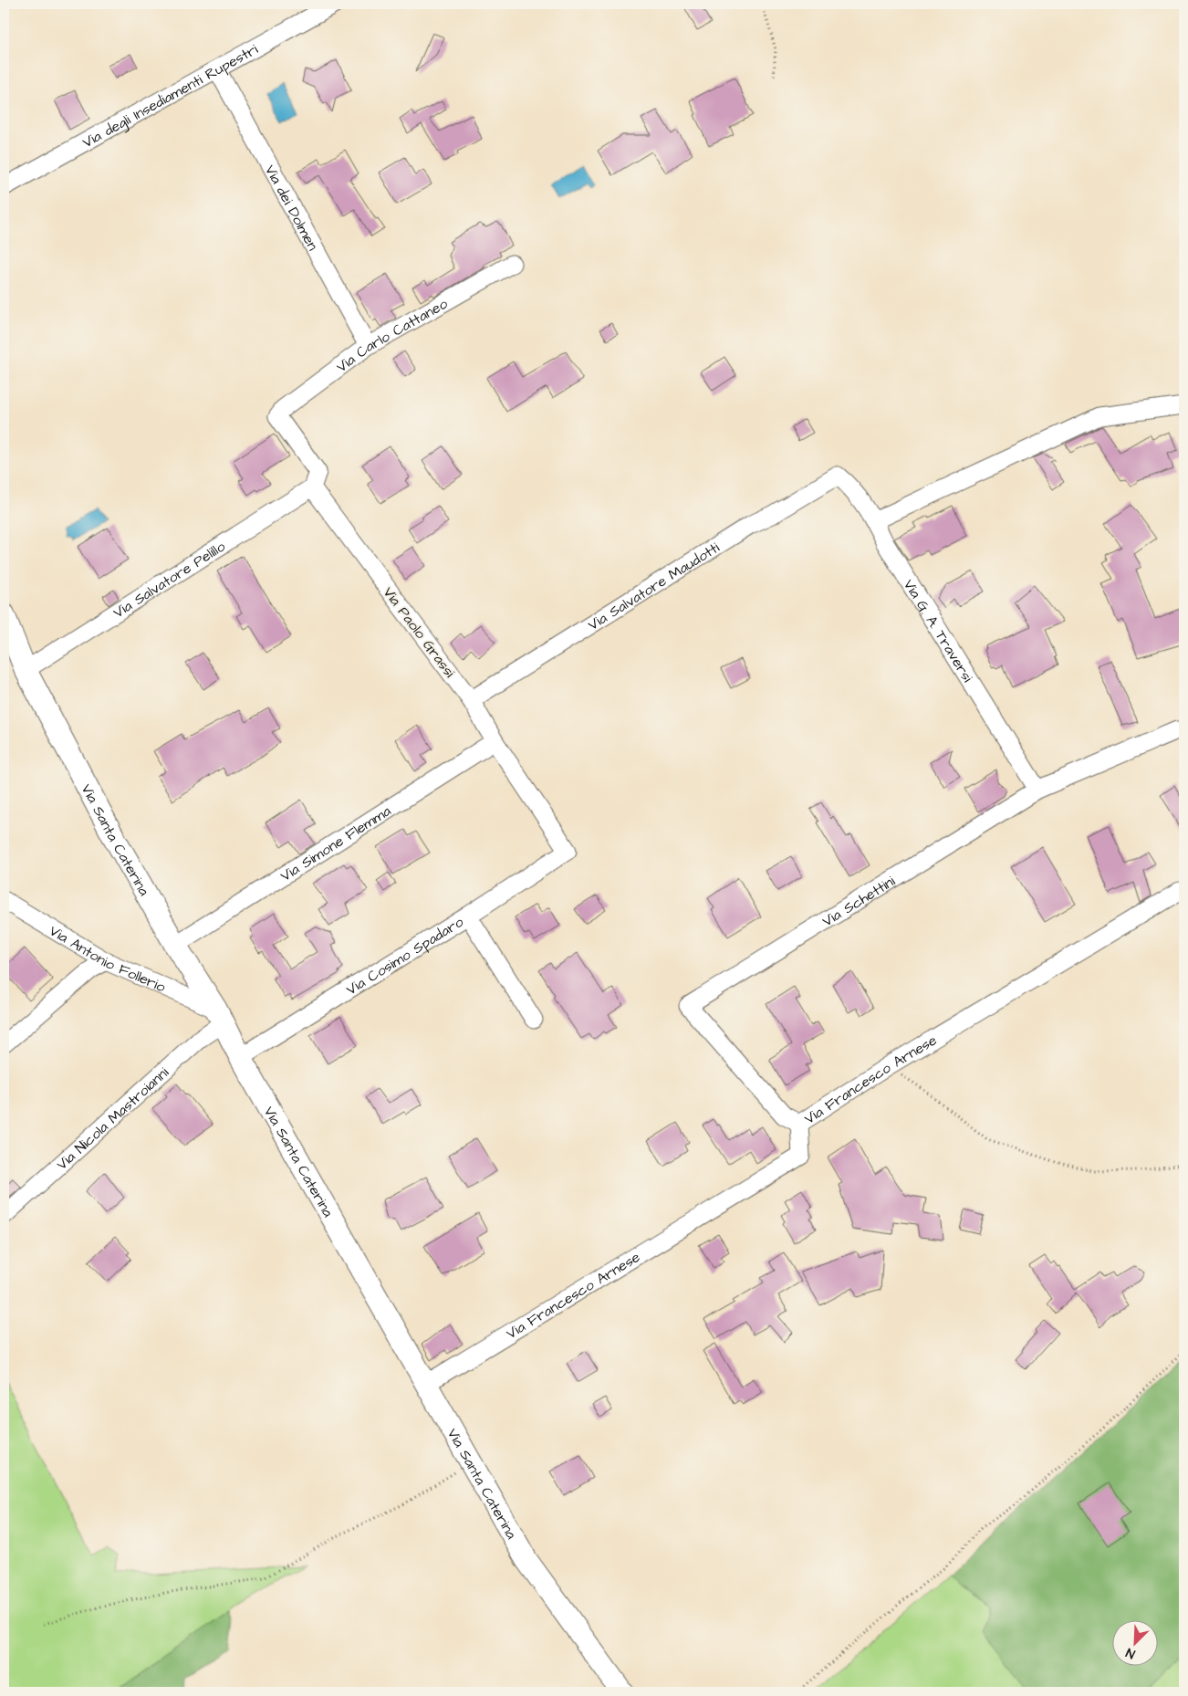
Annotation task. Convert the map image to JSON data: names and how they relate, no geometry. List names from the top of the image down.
{
  "streets": {
    "street": [
      "Via degli Insediamenti Rupestri",
      "Via dei Dolmen",
      "Via Carlo Cattaneo",
      "Via Salvatore Pelillo",
      "Via Salvatore Maudotti",
      "Via G. A. Traversi",
      "Via Paolo Grassi",
      "Via Santa Caterina",
      "Via Simone Flemma",
      "Via Schettini",
      "Via Cosimo Spadaro",
      "Via Antonio Follerio",
      "Via Francesco Arnese",
      "Via Nicola Mastroianni"
    ]
  },
  "crossings": [
    ["Via degli Insediamenti Rupestri", "Via dei Dolmen"],
    ["Via dei Dolmen", "Via Carlo Cattaneo"],
    ["Via Carlo Cattaneo", "Via Salvatore Pelillo"],
    ["Via Carlo Cattaneo", "Via Paolo Grassi"],
    ["Via Salvatore Pelillo", "Via Paolo Grassi"],
    ["Via Salvatore Pelillo", "Via Santa Caterina"],
    ["Via Salvatore Maudotti", "Via G. A. Traversi"],
    ["Via Salvatore Maudotti", "Via Paolo Grassi"],
    ["Via G. A. Traversi", "Via Schettini"],
    ["Via Paolo Grassi", "Via Simone Flemma"],
    ["Via Paolo Grassi", "Via Cosimo Spadaro"],
    ["Via Santa Caterina", "Via Simone Flemma"],
    ["Via Santa Caterina", "Via Cosimo Spadaro"],
    ["Via Santa Caterina", "Via Antonio Follerio"],
    ["Via Santa Caterina", "Via Francesco Arnese"],
    ["Via Santa Caterina", "Via Nicola Mastroianni"],
    ["Via Schettini", "Via Francesco Arnese"],
    ["Via Antonio Follerio", "Via Nicola Mastroianni"]
  ],
  "north": "bottom left"
}
